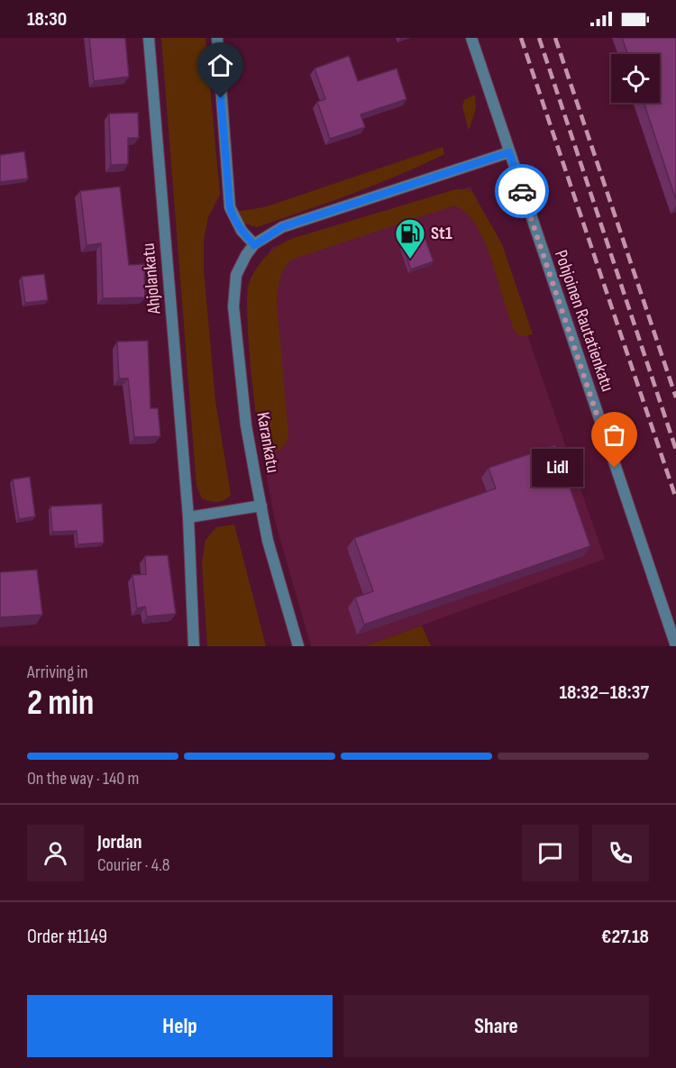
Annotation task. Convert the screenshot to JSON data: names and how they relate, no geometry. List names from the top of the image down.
{
  "streets": {
    "street": ["Ahjolankatu", "Pohjoinen Rautatienkatu", "Karankatu"]
  },
  "crossings": [
    ["Pohjoinen Rautatienkatu", "Karankatu"]
  ],
  "places": {
    "fuel station": ["St1"],
    "other": ["Lidl"]
  },
  "page": {
    "status": "18:30",
    "bubble": "Lidl",
    "heading": ["2 min", "Arriving in", "18:32–18:37"],
    "panel": [
      "Jordan",
      "Courier · 4.8",
      "Order #1149",
      "€27.18"
    ],
    "bar": "On the way · 140 m",
    "buttons": ["Help", "Share"]
  }
}
